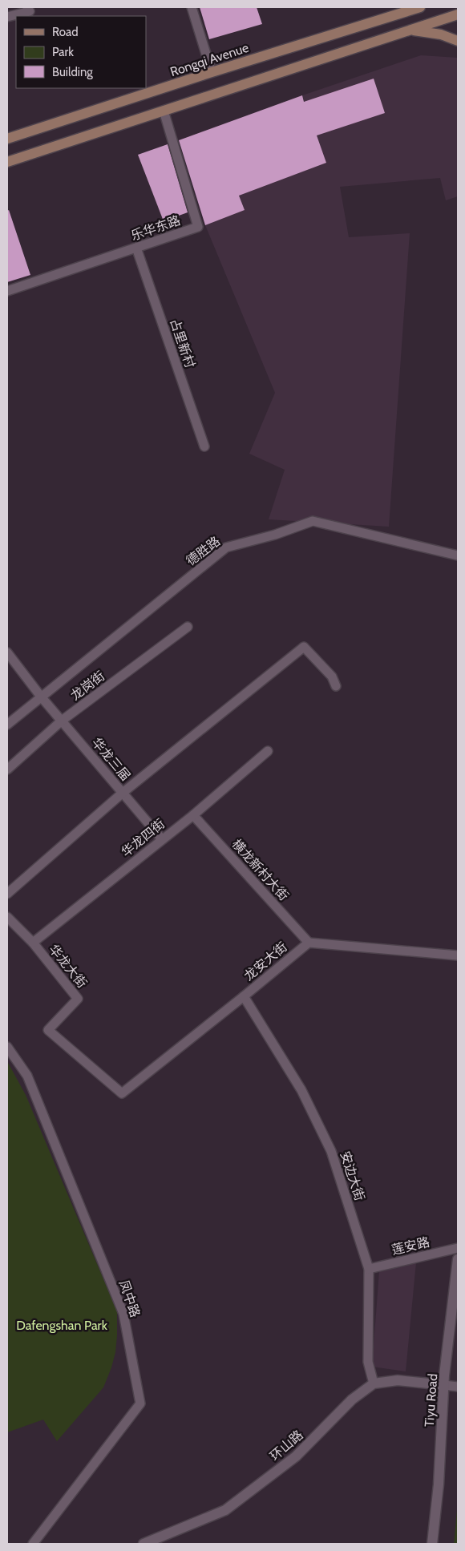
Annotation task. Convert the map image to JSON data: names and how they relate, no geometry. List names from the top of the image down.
{
  "streets": {
    "main road": ["Rongqi Avenue"],
    "street": [
      "乐华东路",
      "占里新村",
      "德胜路",
      "龙岗街",
      "华龙三届",
      "华龙四街",
      "横龙新村大街",
      "龙安大街",
      "华龙大街",
      "安边大街",
      "莲安路",
      "凤中路",
      "Tiyu Road",
      "环山路"
    ]
  },
  "crossings": [
    ["乐华东路", "占里新村"],
    ["德胜路", "华龙三届"],
    ["龙岗街", "华龙三届"],
    ["华龙三届", "华龙四街"],
    ["华龙四街", "横龙新村大街"],
    ["华龙四街", "华龙大街"],
    ["横龙新村大街", "龙安大街"],
    ["龙安大街", "华龙大街"],
    ["龙安大街", "安边大街"],
    ["安边大街", "莲安路"],
    ["安边大街", "环山路"],
    ["Tiyu Road", "环山路"]
  ],
  "parks": ["Dafengshan Park"],
  "legend": ["Road", "Park", "Building"]
}
